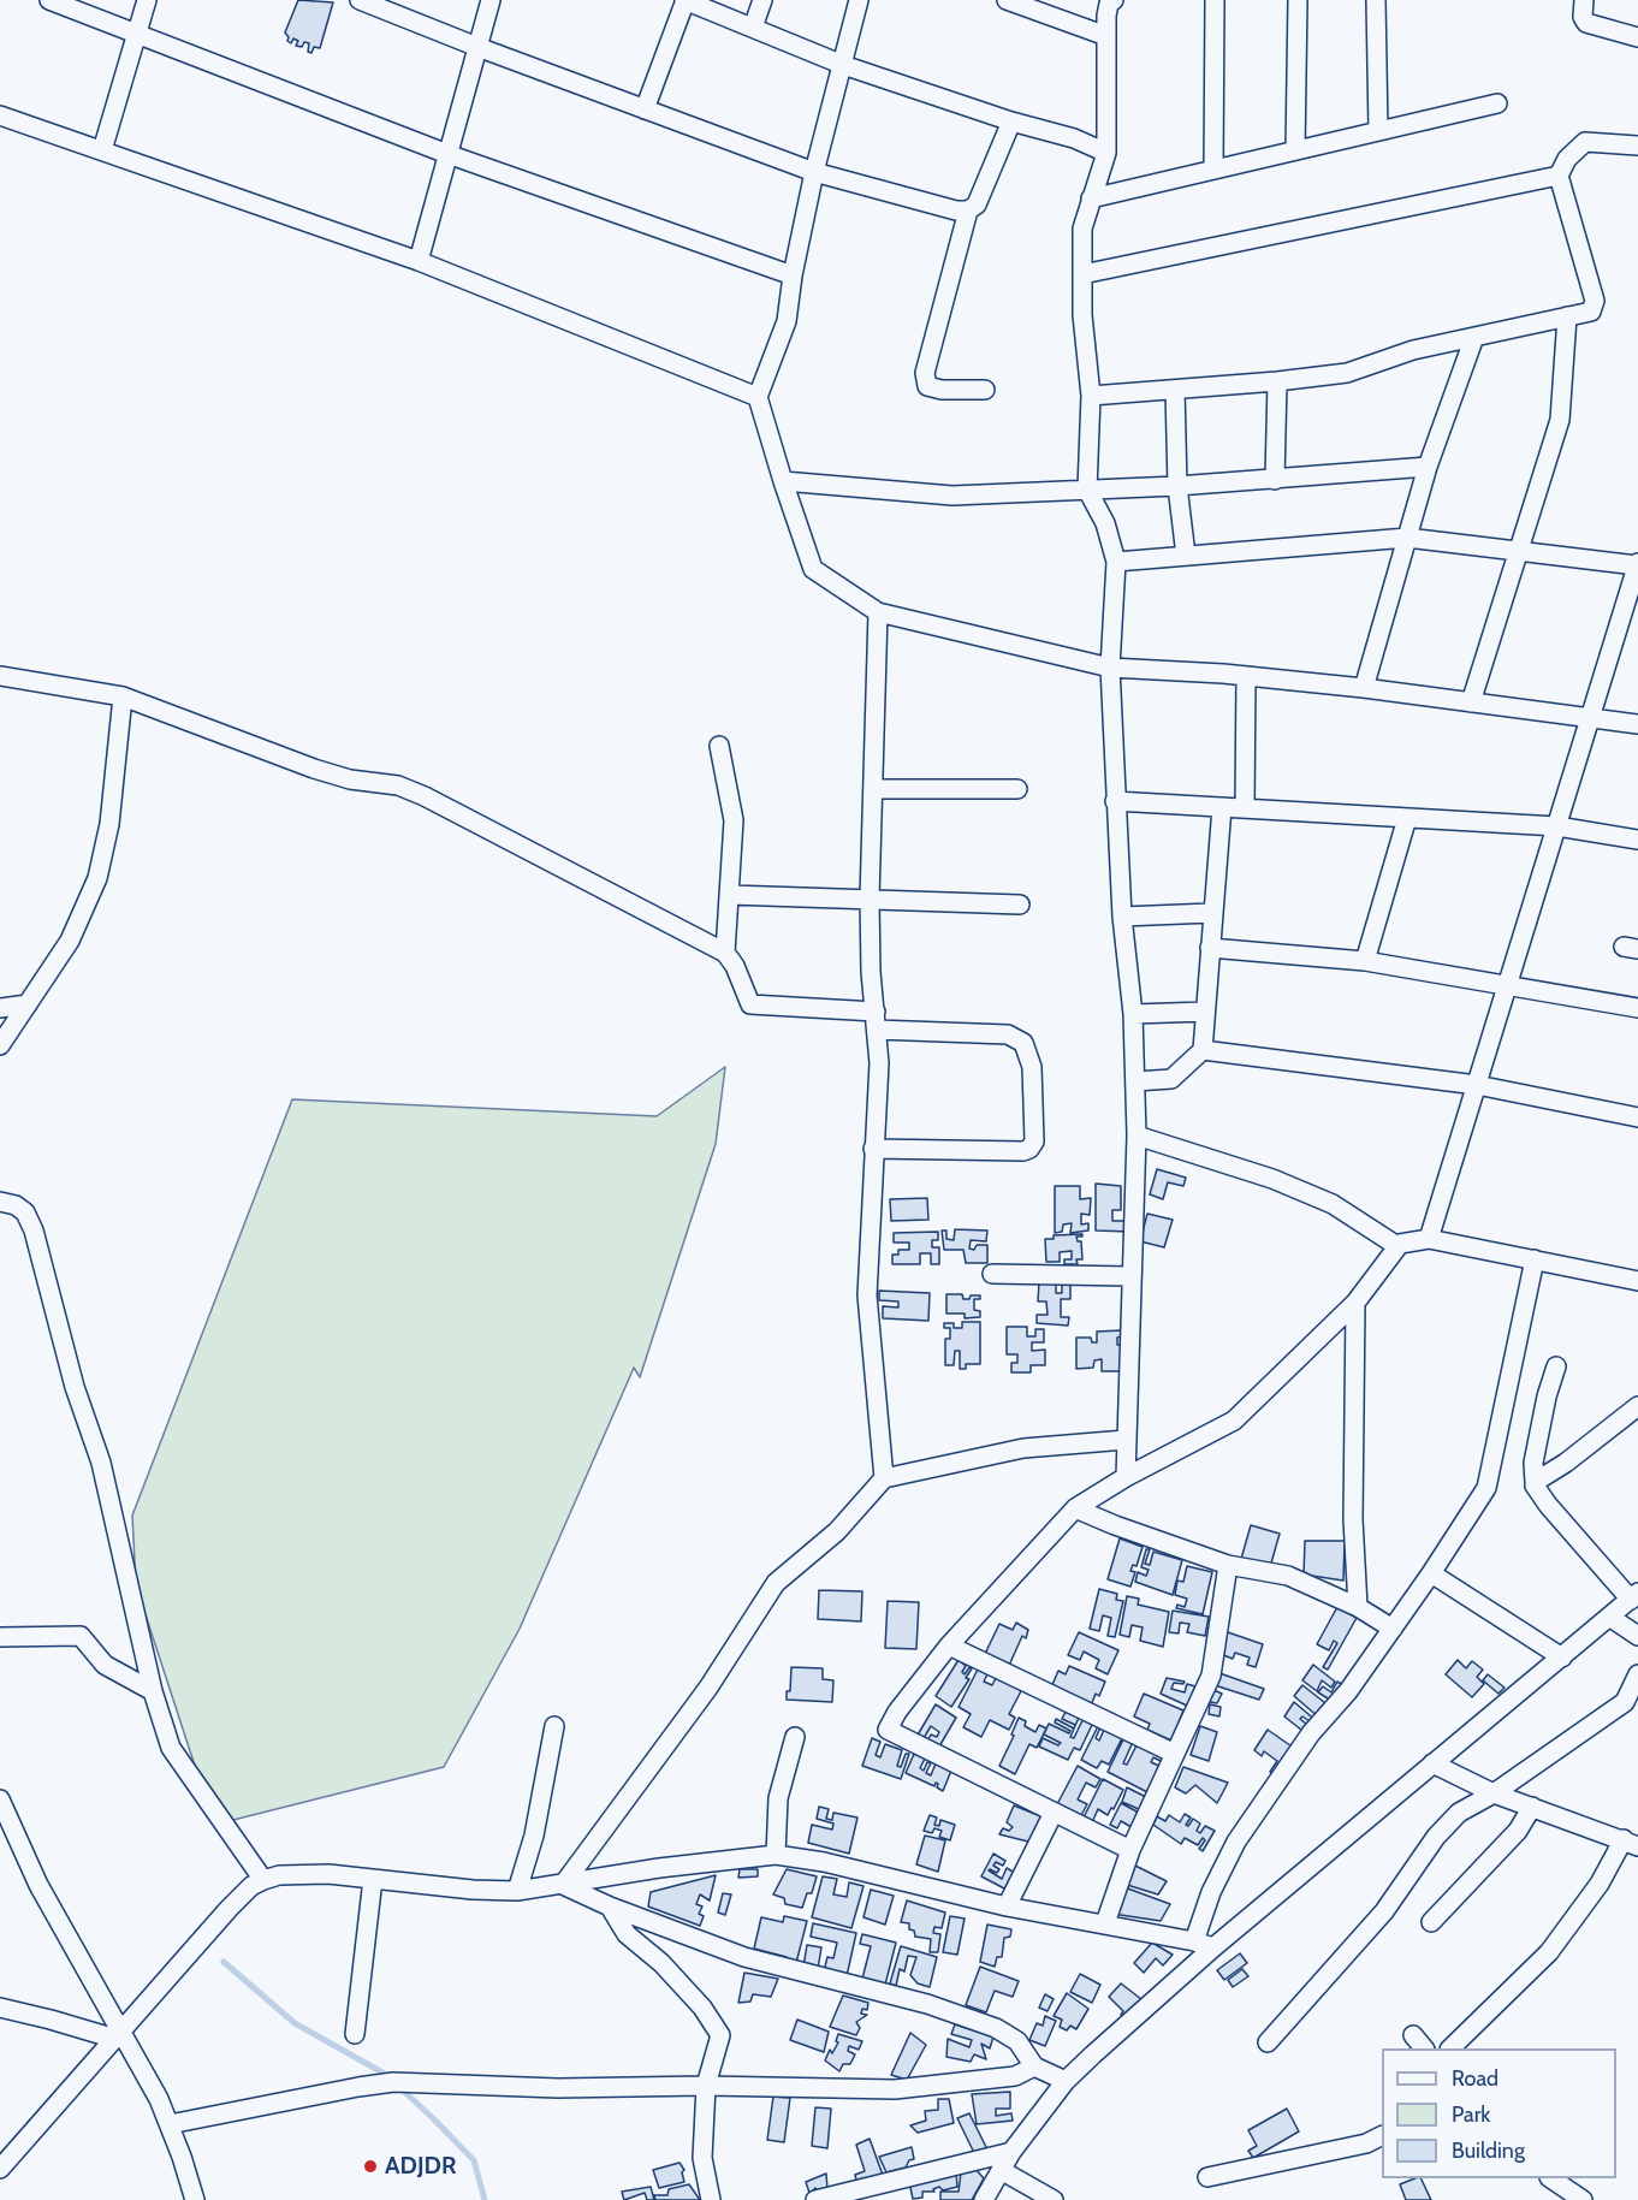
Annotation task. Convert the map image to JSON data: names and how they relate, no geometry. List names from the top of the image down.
{
  "places": ["ADJDR"],
  "legend": ["Road", "Park", "Building"]
}
